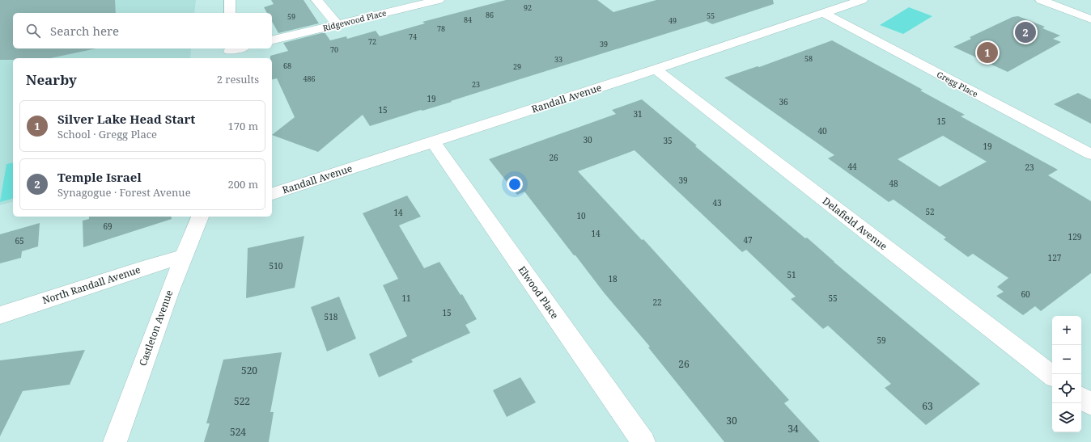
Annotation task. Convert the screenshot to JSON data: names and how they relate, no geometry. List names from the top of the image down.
{
  "streets": {
    "street": [
      "Ridgewood Place",
      "Gregg Place",
      "Randall Avenue",
      "Delafield Avenue",
      "North Randall Avenue",
      "Elwood Place",
      "Castleton Avenue"
    ]
  },
  "crossings": [
    ["Gregg Place", "Randall Avenue"],
    ["Randall Avenue", "Delafield Avenue"],
    ["Randall Avenue", "Elwood Place"],
    ["North Randall Avenue", "Castleton Avenue"]
  ],
  "house_numbers": [
    "92",
    "86",
    "55",
    "59",
    "84",
    "49",
    "78",
    "74",
    "72",
    "39",
    "70",
    "58",
    "33",
    "68",
    "29",
    "486",
    "23",
    "19",
    "36",
    "15",
    "31",
    "15",
    "40",
    "30",
    "35",
    "19",
    "26",
    "44",
    "23",
    "39",
    "48",
    "43",
    "52",
    "14",
    "10",
    "69",
    "14",
    "129",
    "47",
    "65",
    "127",
    "510",
    "51",
    "18",
    "60",
    "11",
    "55",
    "22",
    "15",
    "518",
    "59",
    "26",
    "520",
    "522",
    "63",
    "30",
    "34",
    "524"
  ],
  "page": {
    "search": "Search here",
    "pins": ["2", "1"],
    "heading": ["Nearby", "2 results"],
    "list": [
      {
        "mark": "1",
        "name": "Silver Lake Head Start",
        "note": "School · Gregg Place",
        "value": "170 m"
      },
      {
        "mark": "2",
        "name": "Temple Israel",
        "note": "Synagogue · Forest Avenue",
        "value": "200 m"
      }
    ],
    "map_buttons": ["+", "−"]
  }
}
